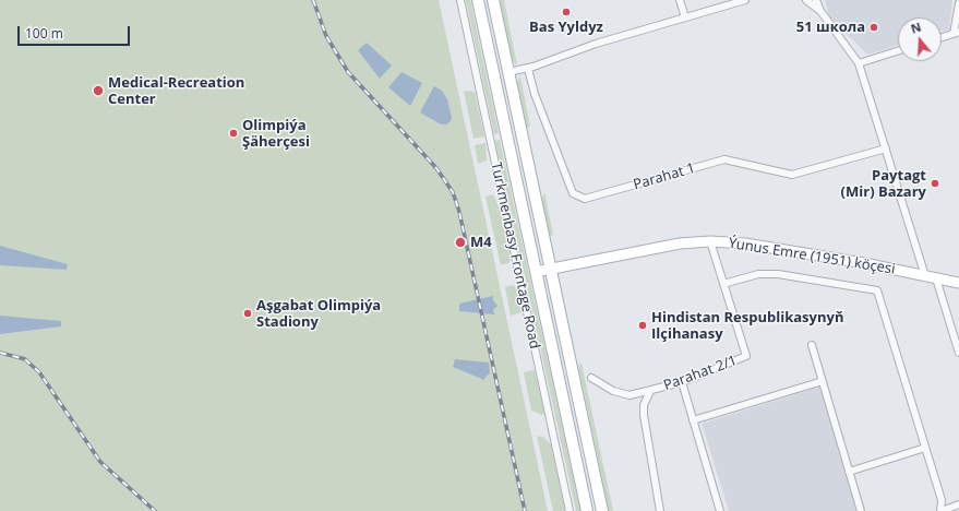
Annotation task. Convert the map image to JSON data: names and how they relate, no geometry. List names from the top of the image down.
{
  "streets": {
    "street": [
      "Parahat 1",
      "Turkmenbasy Frontage Road",
      "Ýunus Emre (1951) köçesi",
      "Parahat 2/1"
    ]
  },
  "crossings": [
    ["Ýunus Emre (1951) köçesi", "Parahat 2/1"]
  ],
  "places": [
    "Bas Yyldyz",
    "51 школа",
    "Medical-Recreation Center",
    "Olimpiýa Şäherçesi",
    "Paytagt (Mir) Bazary",
    "M4",
    "Aşgabat Olimpiýa Stadiony",
    "Hindistan Respublikasynyň Ilçihanasy"
  ],
  "scale_bar": "100 m",
  "north": "top"
}
